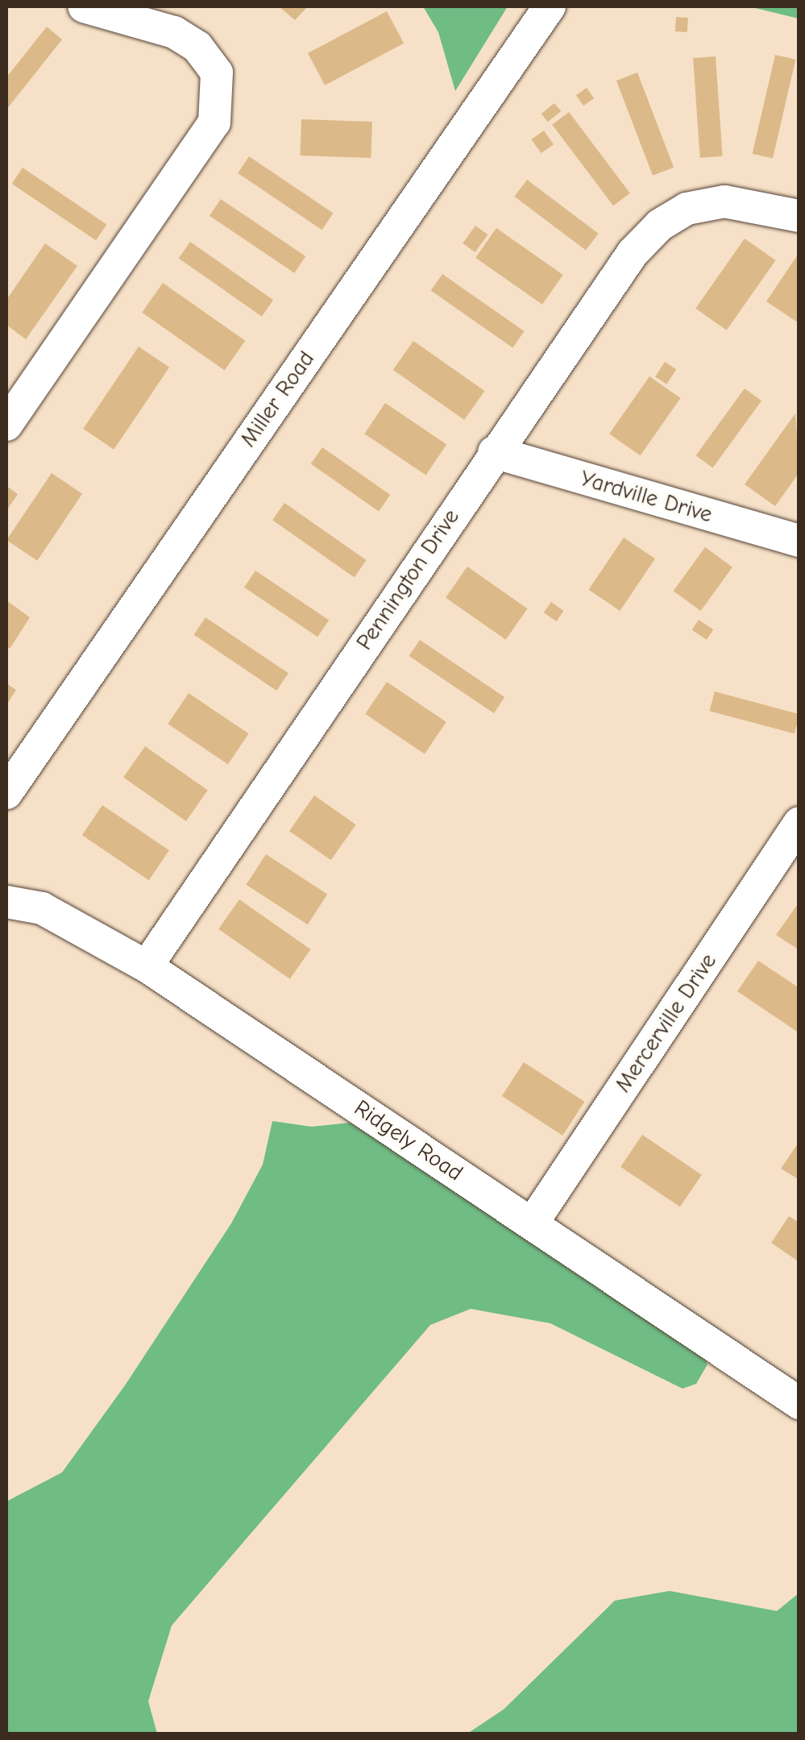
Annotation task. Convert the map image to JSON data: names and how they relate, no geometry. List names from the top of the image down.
{
  "streets": {
    "street": [
      "Miller Road",
      "Yardville Drive",
      "Pennington Drive",
      "Mercerville Drive",
      "Ridgely Road"
    ]
  },
  "crossings": [
    ["Yardville Drive", "Pennington Drive"],
    ["Pennington Drive", "Ridgely Road"],
    ["Mercerville Drive", "Ridgely Road"]
  ]
}
